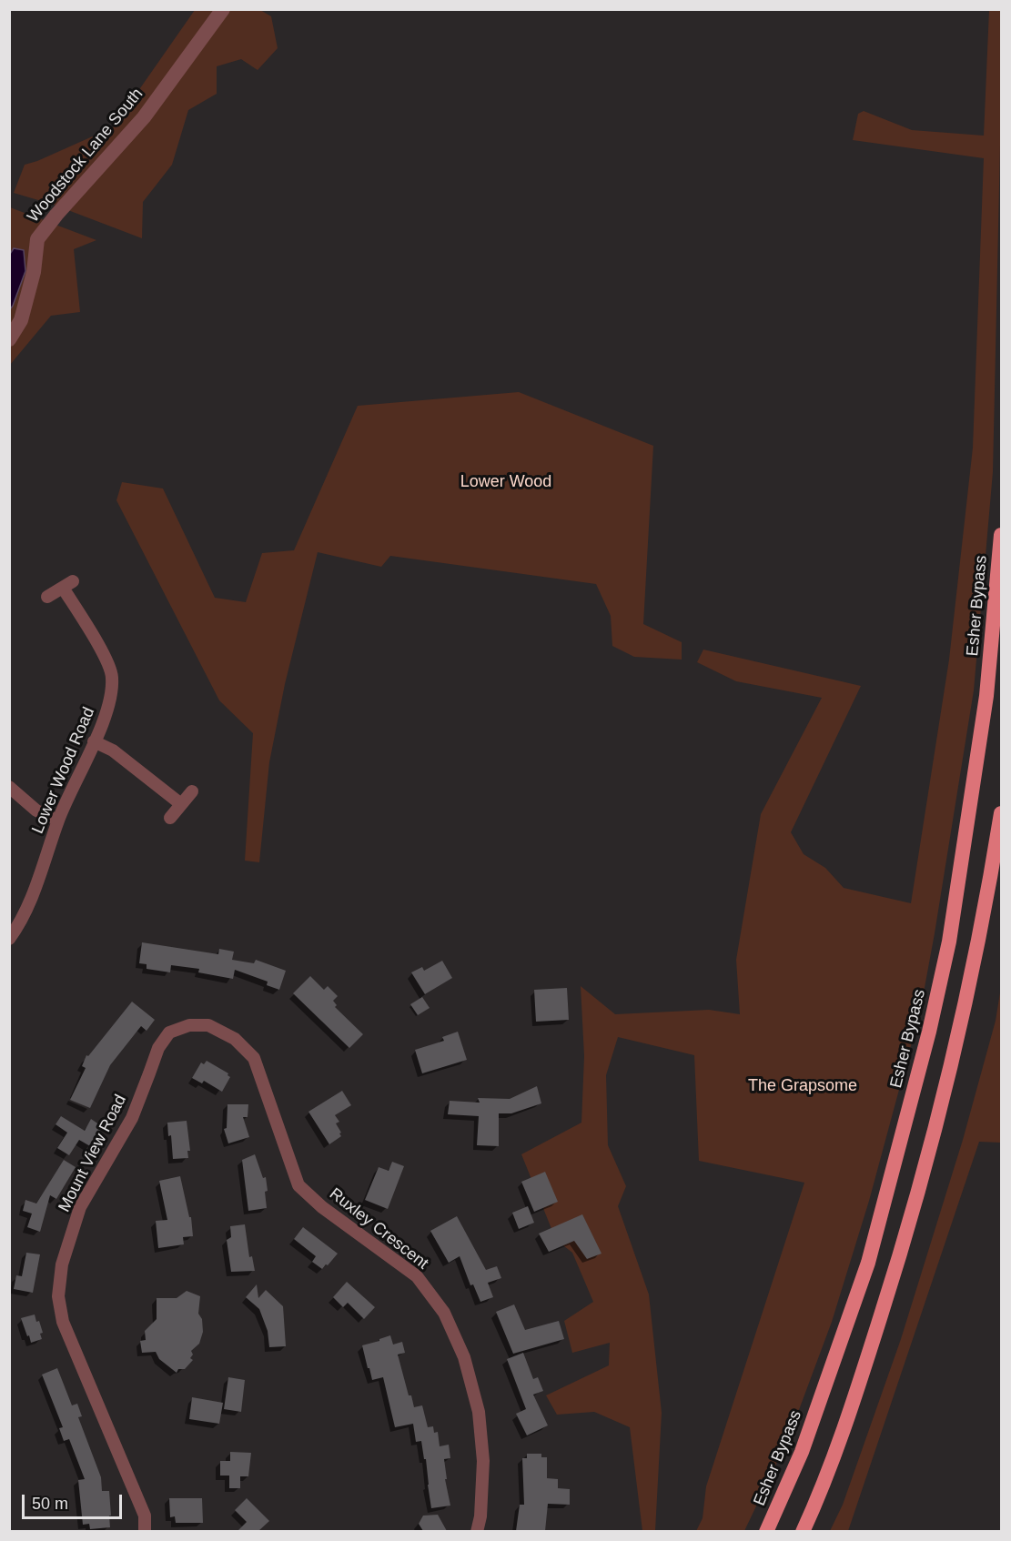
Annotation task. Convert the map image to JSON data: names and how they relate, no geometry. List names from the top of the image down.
{
  "streets": {
    "highway": ["Esher Bypass"],
    "street": [
      "Woodstock Lane South",
      "Lower Wood Road",
      "Mount View Road",
      "Ruxley Crescent"
    ]
  },
  "crossings": [
    ["Mount View Road", "Ruxley Crescent"]
  ],
  "parks": ["Lower Wood", "The Grapsome"],
  "scale_bar": "50 m"
}
